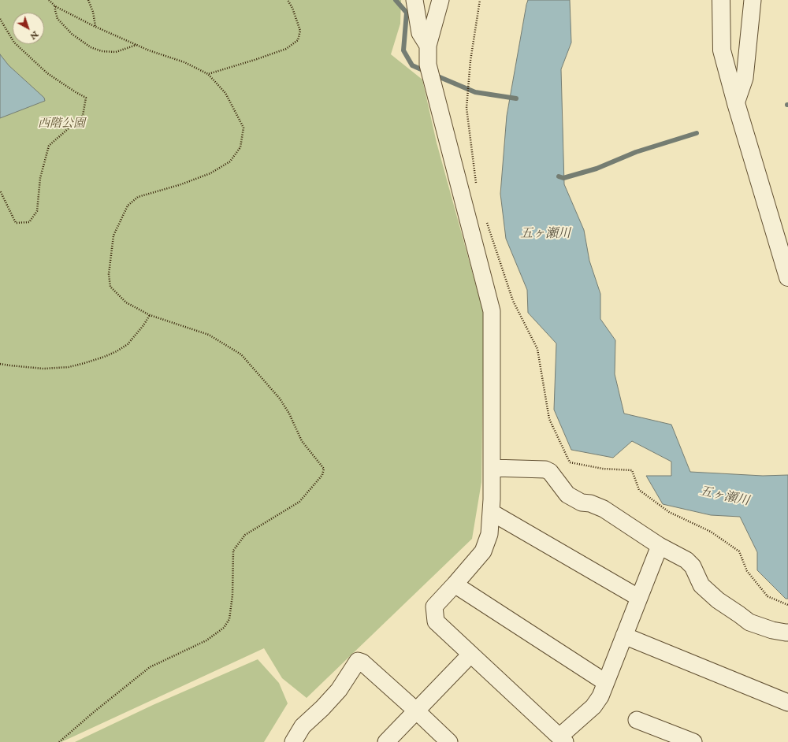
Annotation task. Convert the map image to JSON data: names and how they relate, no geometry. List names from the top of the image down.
{
  "water": ["五ヶ瀬川"],
  "parks": ["西階公園"],
  "north": "bottom right"
}
